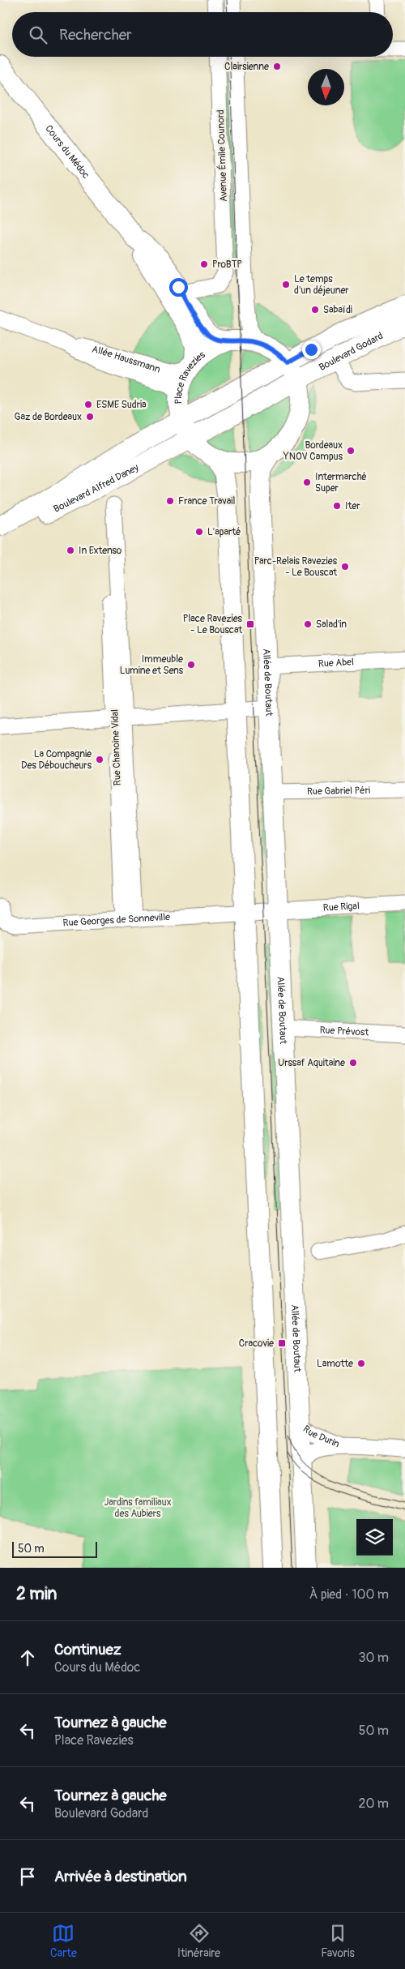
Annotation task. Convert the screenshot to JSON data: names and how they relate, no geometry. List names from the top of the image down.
{
  "streets": {
    "main road": [
      "Cours du Médoc",
      "Boulevard Godard",
      "Place Ravezies",
      "Boulevard Alfred Daney",
      "Allée de Boutaut"
    ],
    "street": [
      "Avenue Émile Counord",
      "Allée Haussmann",
      "Rue Abel",
      "Rue Chanoine Vidal",
      "Rue Gabriel Péri",
      "Rue Rigal",
      "Rue Georges de Sonneville",
      "Rue Prévost",
      "Rue Durin"
    ]
  },
  "crossings": [
    ["Cours du Médoc", "Avenue Émile Counord"],
    ["Cours du Médoc", "Allée Haussmann"],
    ["Cours du Médoc", "Place Ravezies"],
    ["Avenue Émile Counord", "Place Ravezies"],
    ["Boulevard Godard", "Place Ravezies"],
    ["Allée Haussmann", "Place Ravezies"],
    ["Place Ravezies", "Boulevard Alfred Daney"],
    ["Place Ravezies", "Allée de Boutaut"],
    ["Rue Abel", "Allée de Boutaut"],
    ["Allée de Boutaut", "Rue Gabriel Péri"],
    ["Allée de Boutaut", "Rue Rigal"],
    ["Allée de Boutaut", "Rue Prévost"],
    ["Allée de Boutaut", "Rue Durin"],
    ["Rue Chanoine Vidal", "Rue Georges de Sonneville"],
    ["Rue Rigal", "Rue Georges de Sonneville"]
  ],
  "parks": ["Jardins familiaux des Aubiers"],
  "places": {
    "other": [
      "Clairsienne",
      "ProBTP",
      "Le temps d'un déjeuner",
      "Sabaïdi",
      "ESME Sudria",
      "Gaz de Bordeaux",
      "Bordeaux YNOV Campus",
      "Intermarché Super",
      "France Travail",
      "Iter",
      "L'aparté",
      "In Extenso",
      "Parc-Relais Ravezies - Le Bouscat",
      "Salad'in",
      "Immeuble Lumine et Sens",
      "La Compagnie Des Déboucheurs",
      "Urssaf Aquitaine",
      "Lamotte"
    ],
    "transit": ["Place Ravezies - Le Bouscat", "Cracovie"]
  },
  "scale_bar": "50 m",
  "north": "bottom",
  "page": {
    "search": "Rechercher",
    "scale": "50 m",
    "heading": ["2 min", "À pied · 100 m"],
    "list": [
      ["Continuez", "Cours du Médoc", "30 m"],
      ["Tournez à gauche", "Place Ravezies", "50 m"],
      ["Tournez à gauche", "Boulevard Godard", "20 m"],
      "Arrivée à destination"
    ],
    "nav": ["Carte", "Itinéraire", "Favoris"]
  }
}
